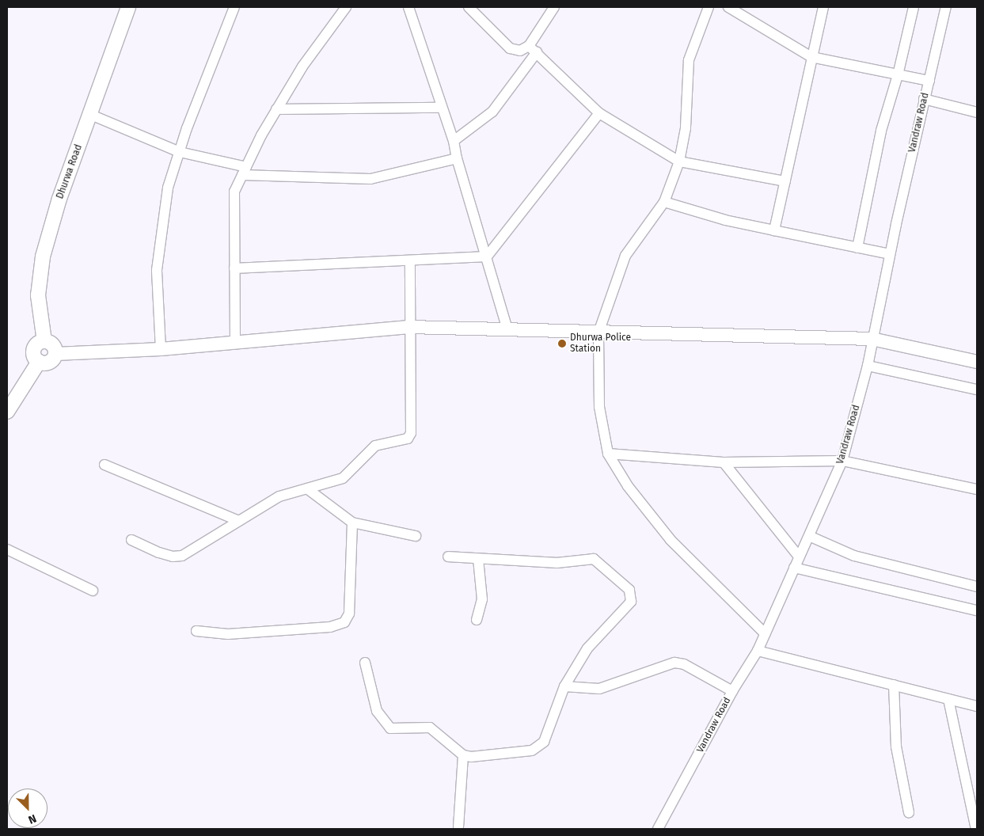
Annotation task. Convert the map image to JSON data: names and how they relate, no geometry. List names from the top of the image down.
{
  "streets": {
    "main road": ["Dhurwa Road"],
    "street": ["Vandraw Road"]
  },
  "places": ["Dhurwa Police Station"],
  "north": "bottom right"
}
